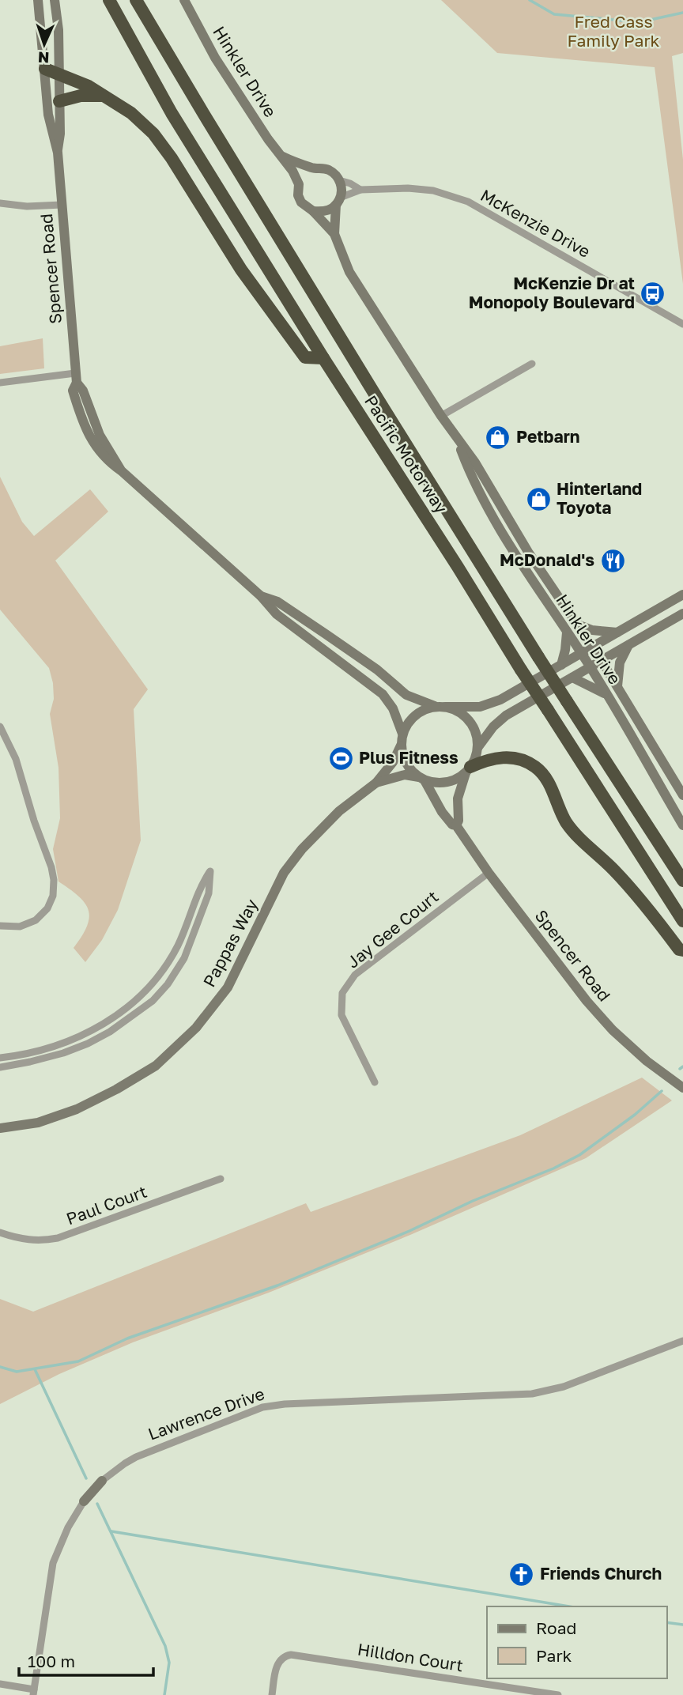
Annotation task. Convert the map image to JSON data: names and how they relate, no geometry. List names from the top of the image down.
{
  "streets": {
    "highway": ["Pacific Motorway"],
    "street": [
      "Hinkler Drive",
      "McKenzie Drive",
      "Spencer Road",
      "Jay Gee Court",
      "Pappas Way",
      "Paul Court",
      "Lawrence Drive",
      "Hilldon Court"
    ]
  },
  "crossings": [
    ["Hinkler Drive", "McKenzie Drive"],
    ["Spencer Road", "Jay Gee Court"],
    ["Spencer Road", "Pappas Way"]
  ],
  "parks": ["Fred Cass Family Park"],
  "places": {
    "bus stop": ["McKenzie Dr at Monopoly Boulevard"],
    "shop": ["Petbarn", "Hinterland Toyota"],
    "restaurant": ["McDonald's"],
    "sports": ["Plus Fitness"],
    "church": ["Friends Church"]
  },
  "legend": ["Road", "Park"],
  "scale_bar": "100 m",
  "north": "bottom"
}
